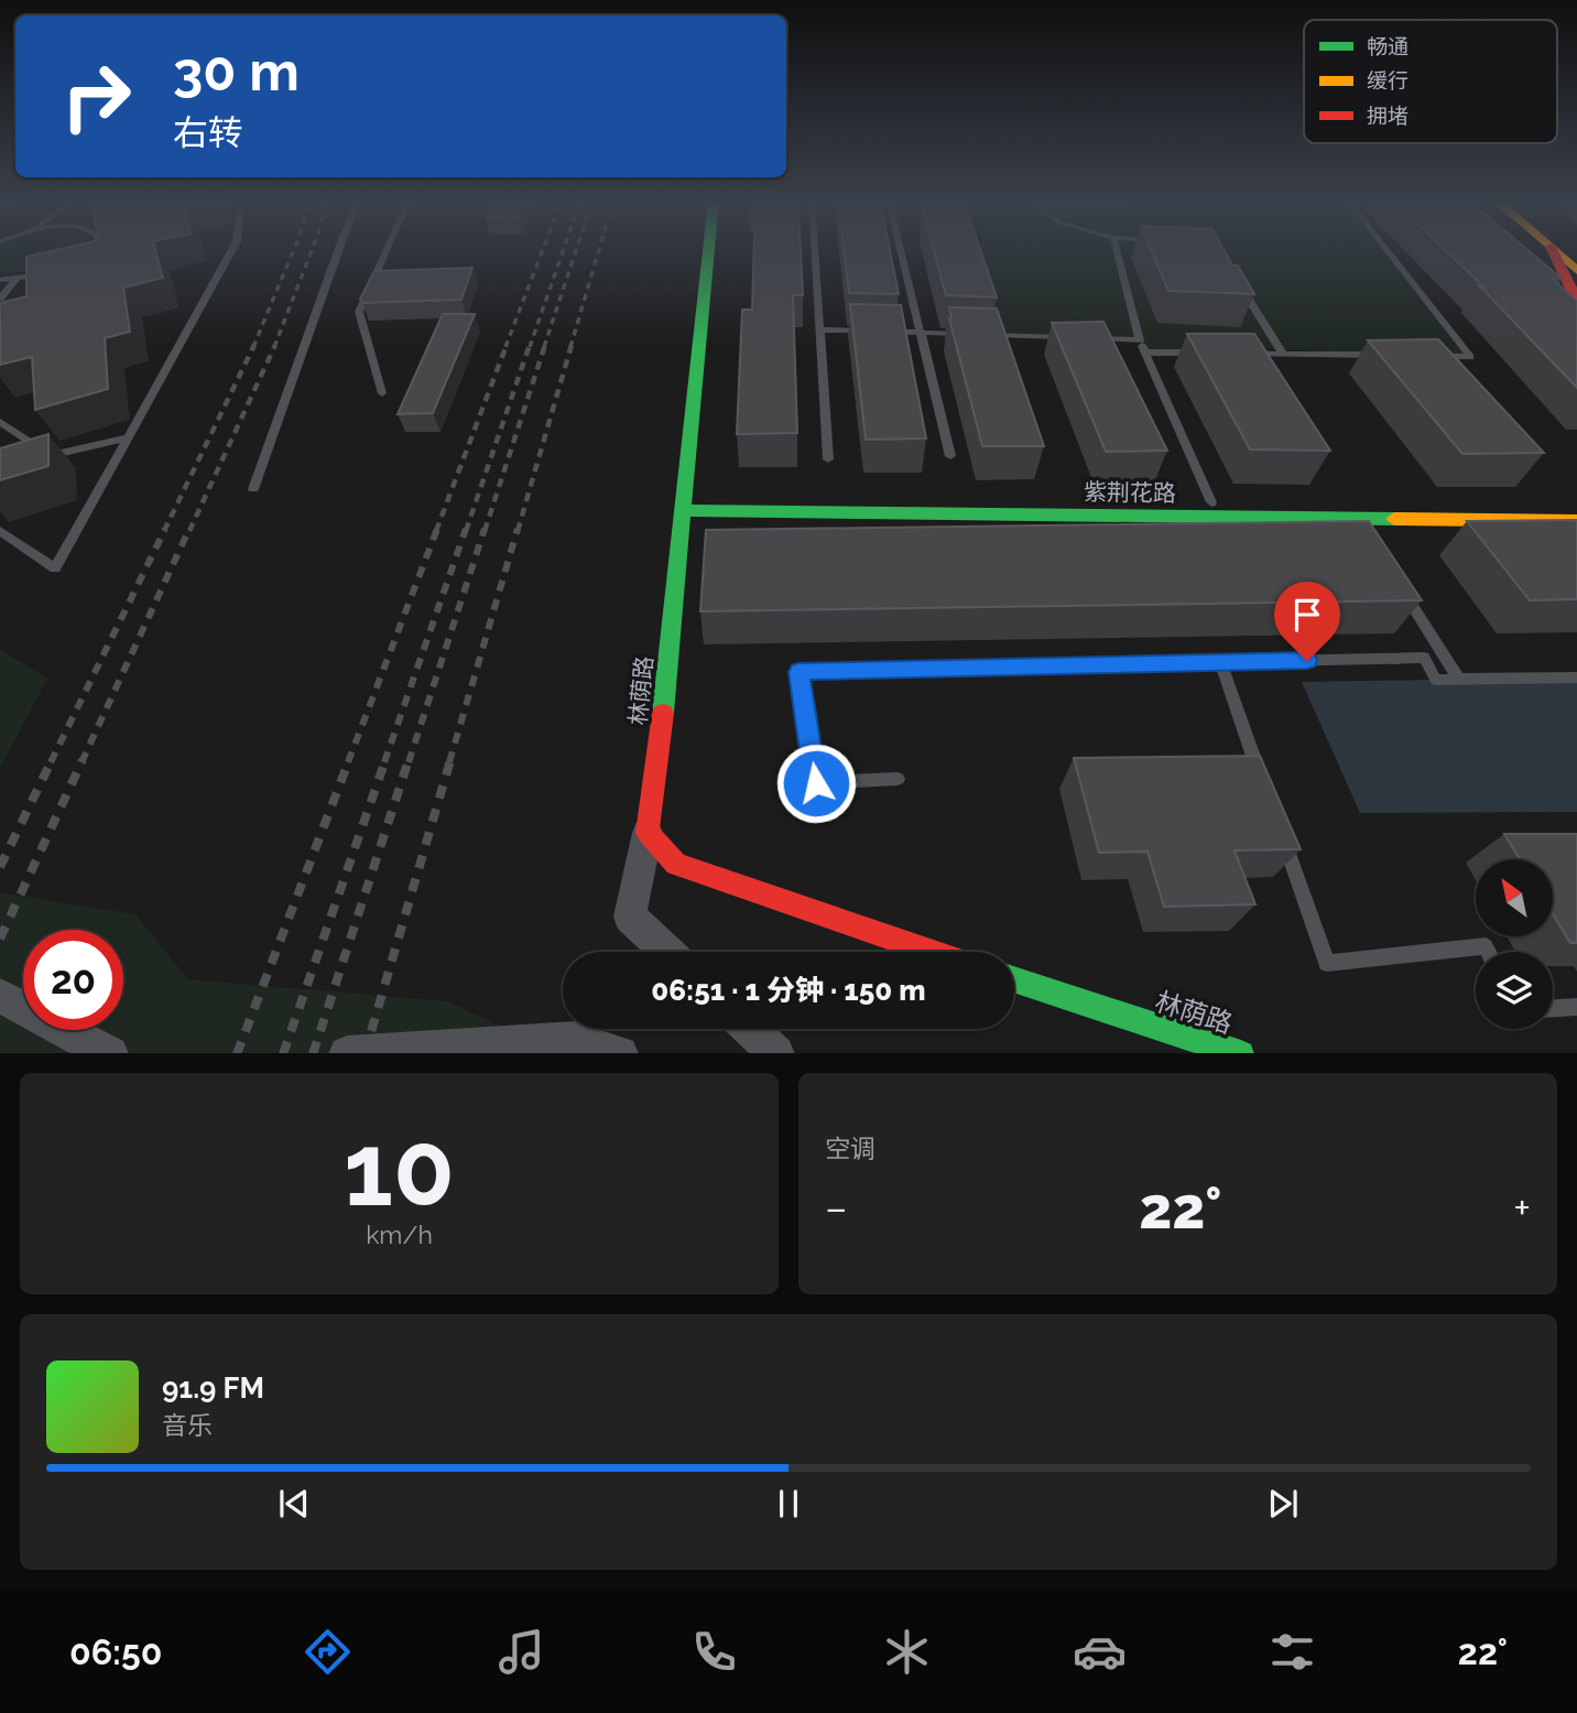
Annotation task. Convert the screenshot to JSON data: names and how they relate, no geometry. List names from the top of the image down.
{
  "streets": {
    "street": ["紫荆花路", "林荫路"]
  },
  "crossings": [
    ["紫荆花路", "林荫路"]
  ],
  "legend": ["畅通", "缓行", "拥堵"],
  "north": "top left",
  "page": {
    "turn": ["30 m", "右转"],
    "limit": "20",
    "trip": "06:51 · 1 分钟 · 150 m",
    "tile": [
      ["10", "km/h"],
      "空调"
    ],
    "heat": ["−", "22°", "+"],
    "song": ["91.9 FM", "音乐"],
    "tabs": ["06:50", "22°"]
  }
}
